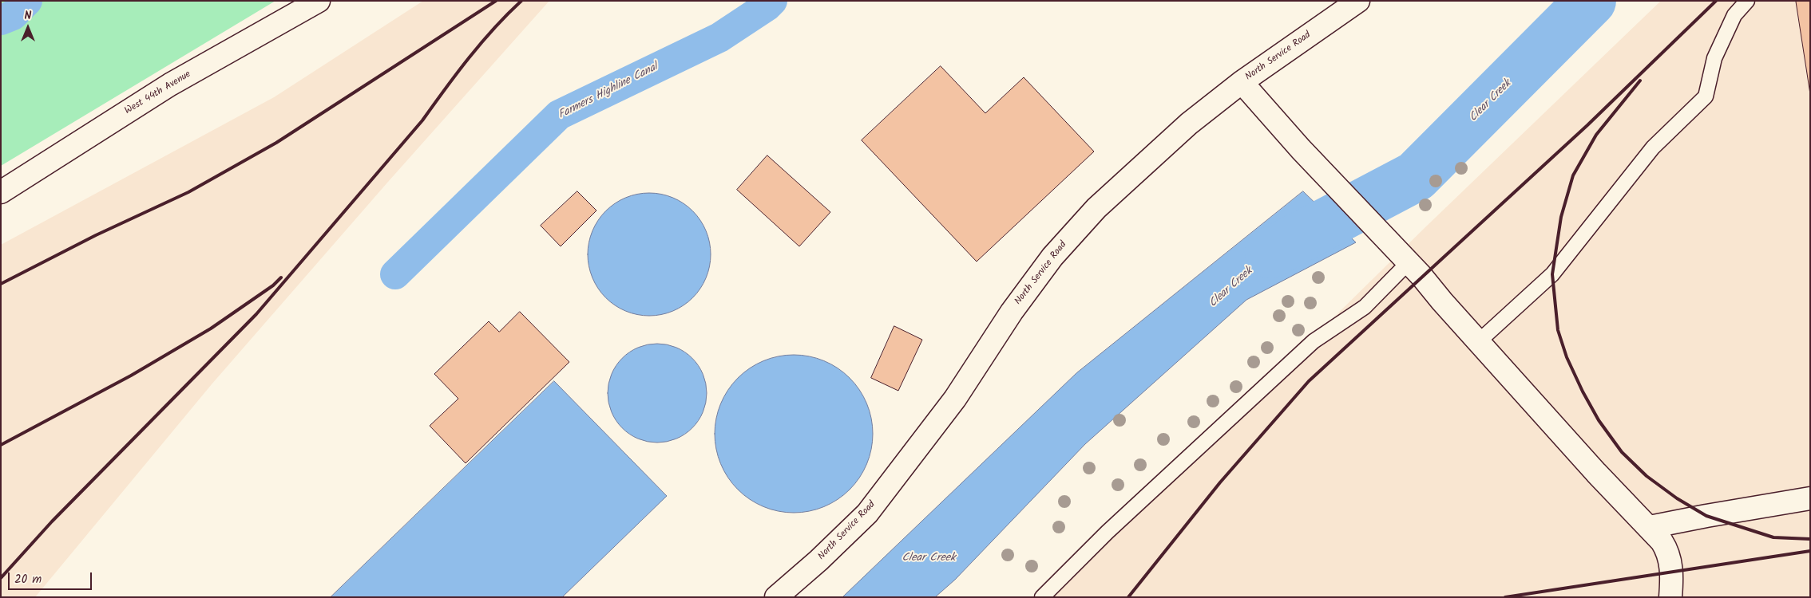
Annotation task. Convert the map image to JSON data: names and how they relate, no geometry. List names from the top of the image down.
{
  "streets": {
    "street": ["North Service Road", "West 44th Avenue"]
  },
  "water": ["Farmers Highline Canal", "Clear Creek"],
  "scale_bar": "20 m",
  "north": "top"
}
